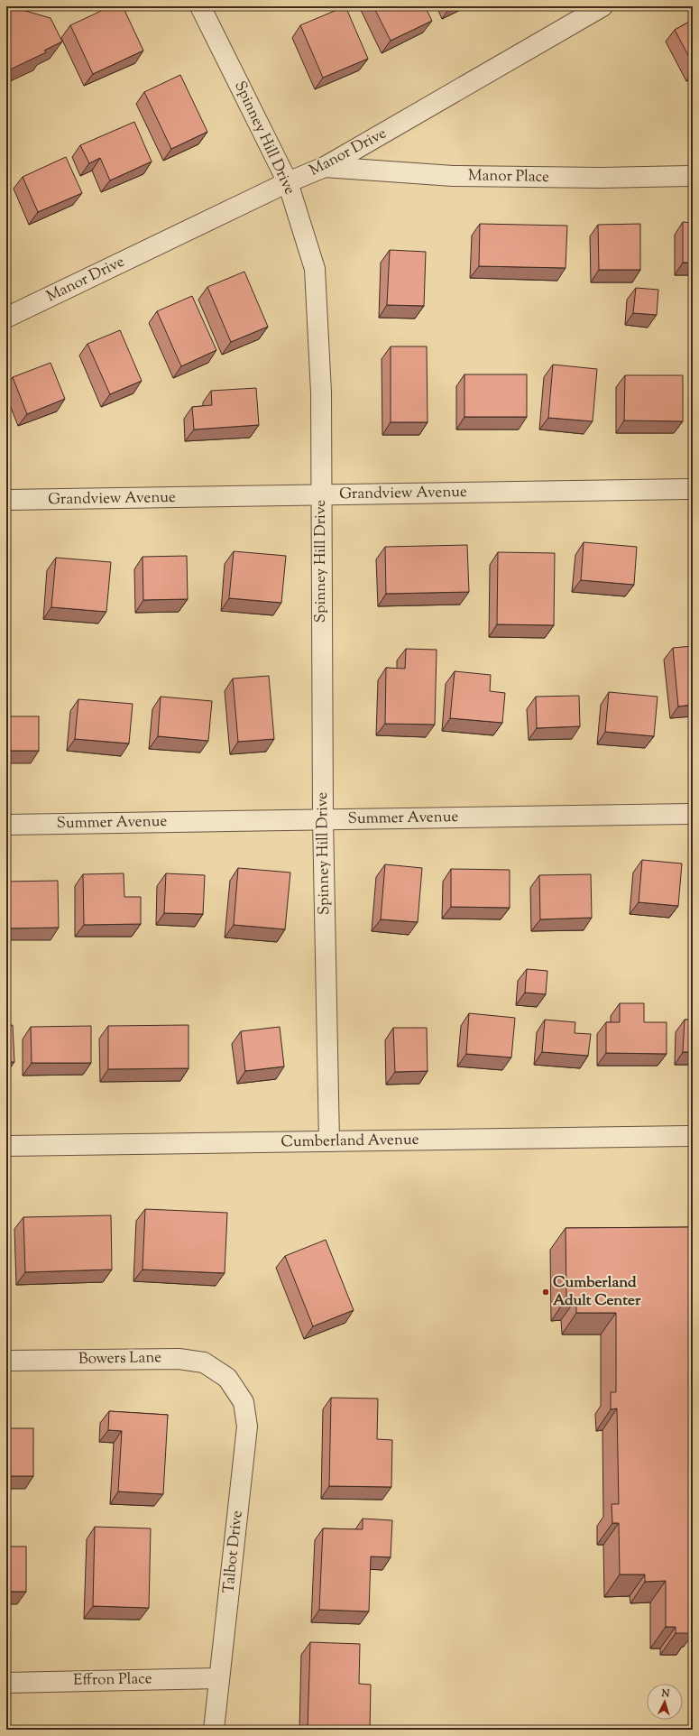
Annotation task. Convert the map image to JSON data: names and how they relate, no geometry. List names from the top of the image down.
{
  "streets": {
    "street": [
      "Spinney Hill Drive",
      "Manor Drive",
      "Manor Place",
      "Grandview Avenue",
      "Summer Avenue",
      "Cumberland Avenue",
      "Bowers Lane",
      "Talbot Drive",
      "Effron Place"
    ]
  },
  "crossings": [
    ["Spinney Hill Drive", "Manor Drive"],
    ["Spinney Hill Drive", "Grandview Avenue"],
    ["Spinney Hill Drive", "Summer Avenue"],
    ["Spinney Hill Drive", "Cumberland Avenue"],
    ["Manor Drive", "Manor Place"],
    ["Bowers Lane", "Talbot Drive"],
    ["Talbot Drive", "Effron Place"]
  ],
  "places": ["Cumberland Adult Center"],
  "north": "top"
}
